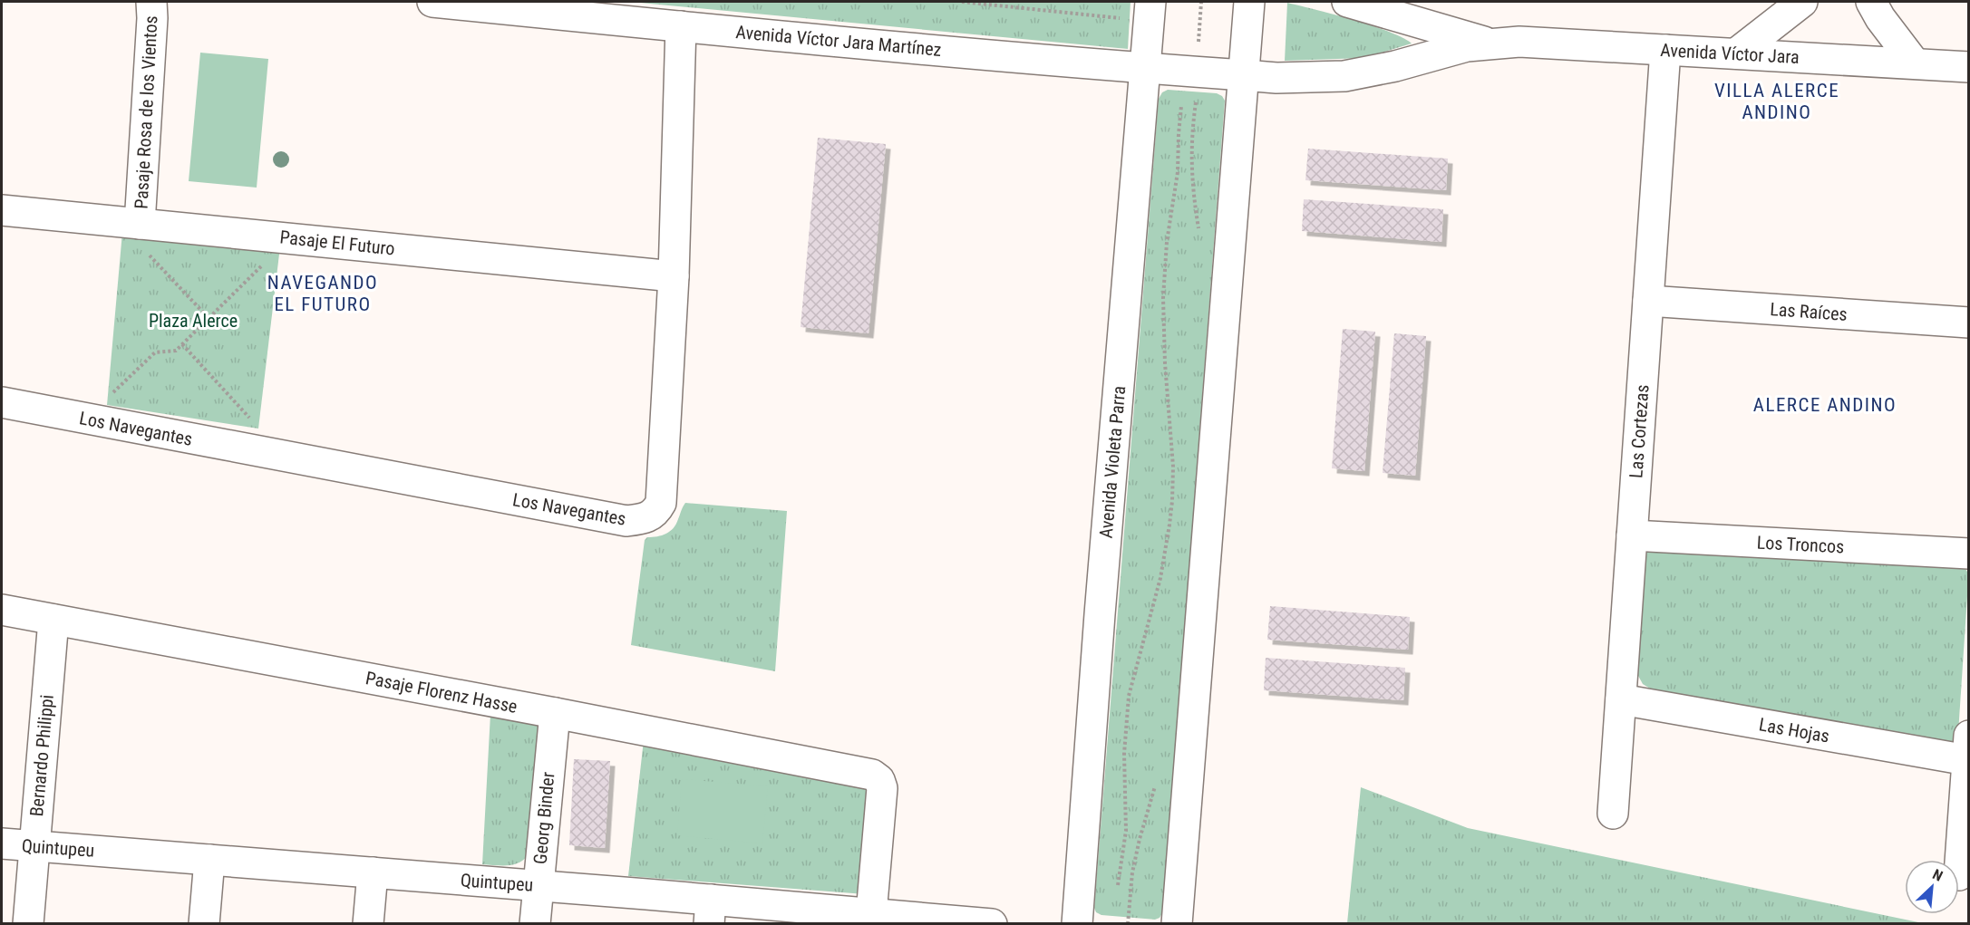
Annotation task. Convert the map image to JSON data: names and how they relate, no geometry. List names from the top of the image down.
{
  "streets": {
    "street": [
      "Avenida Víctor Jara Martínez",
      "Avenida Víctor Jara",
      "Pasaje Rosa de los Vientos",
      "Pasaje El Futuro",
      "Las Raíces",
      "Los Navegantes",
      "Las Cortezas",
      "Avenida Violeta Parra",
      "Los Troncos",
      "Pasaje Florenz Hasse",
      "Las Hojas",
      "Bernardo Philippi",
      "Georg Binder",
      "Quintupeu"
    ]
  },
  "crossings": [
    ["Avenida Víctor Jara Martínez", "Avenida Víctor Jara"],
    ["Avenida Víctor Jara Martínez", "Los Navegantes"],
    ["Avenida Víctor Jara Martínez", "Avenida Violeta Parra"],
    ["Avenida Víctor Jara", "Las Cortezas"],
    ["Pasaje Rosa de los Vientos", "Pasaje El Futuro"],
    ["Pasaje El Futuro", "Los Navegantes"],
    ["Las Raíces", "Las Cortezas"],
    ["Las Cortezas", "Los Troncos"],
    ["Las Cortezas", "Las Hojas"],
    ["Pasaje Florenz Hasse", "Bernardo Philippi"],
    ["Pasaje Florenz Hasse", "Georg Binder"],
    ["Pasaje Florenz Hasse", "Quintupeu"],
    ["Bernardo Philippi", "Quintupeu"],
    ["Georg Binder", "Quintupeu"]
  ],
  "districts": ["VILLA ALERCE ANDINO", "NAVEGANDO EL FUTURO", "ALERCE ANDINO"],
  "parks": ["Plaza Alerce"],
  "north": "top right"
}
